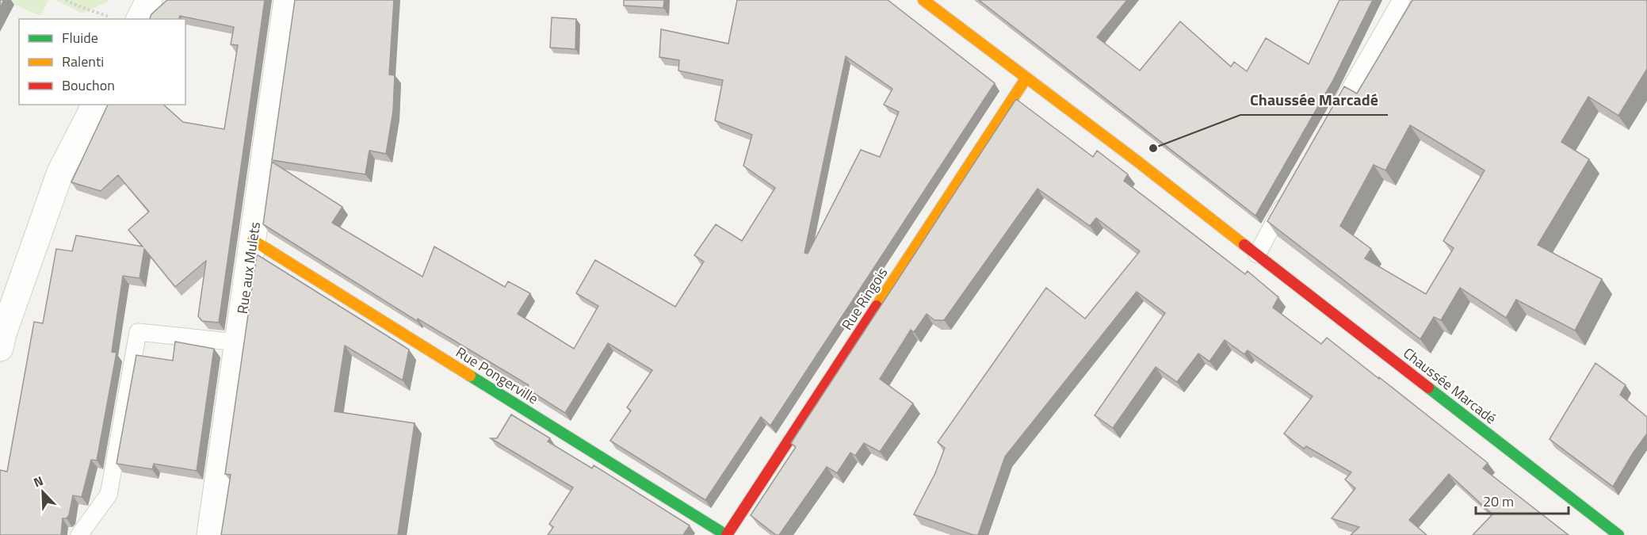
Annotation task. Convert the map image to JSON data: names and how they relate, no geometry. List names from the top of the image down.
{
  "streets": {
    "street": [
      "Rue aux Mulets",
      "Rue Ringois",
      "Rue Pongerville",
      "Chaussée Marcadé"
    ]
  },
  "crossings": [
    ["Rue aux Mulets", "Rue Pongerville"],
    ["Rue Ringois", "Rue Pongerville"],
    ["Rue Ringois", "Chaussée Marcadé"]
  ],
  "places": ["Chaussée Marcadé"],
  "legend": ["Fluide", "Ralenti", "Bouchon"],
  "scale_bar": "20 m",
  "north": "top left"
}
